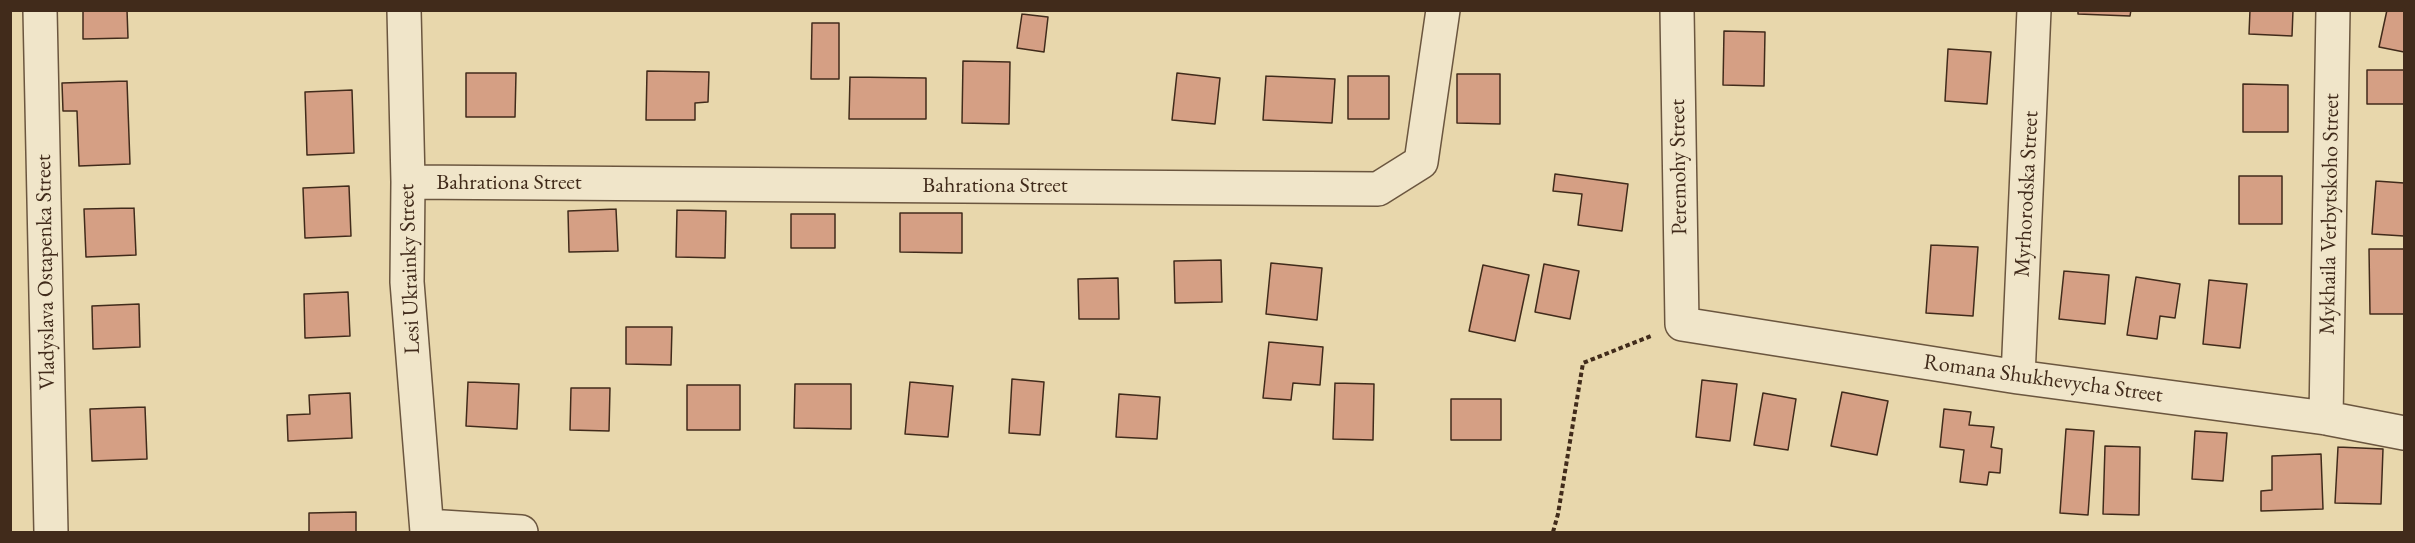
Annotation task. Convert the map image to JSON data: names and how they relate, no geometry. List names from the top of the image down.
{
  "streets": {
    "street": [
      "Peremohy Street",
      "Bahrationa Street",
      "Myrhorodska Street",
      "Mykhaila Verbytskoho Street",
      "Lesi Ukrainky Street",
      "Vladyslava Ostapenka Street",
      "Romana Shukhevycha Street"
    ]
  },
  "crossings": [
    ["Peremohy Street", "Romana Shukhevycha Street"],
    ["Bahrationa Street", "Lesi Ukrainky Street"],
    ["Myrhorodska Street", "Romana Shukhevycha Street"],
    ["Mykhaila Verbytskoho Street", "Romana Shukhevycha Street"]
  ]
}
